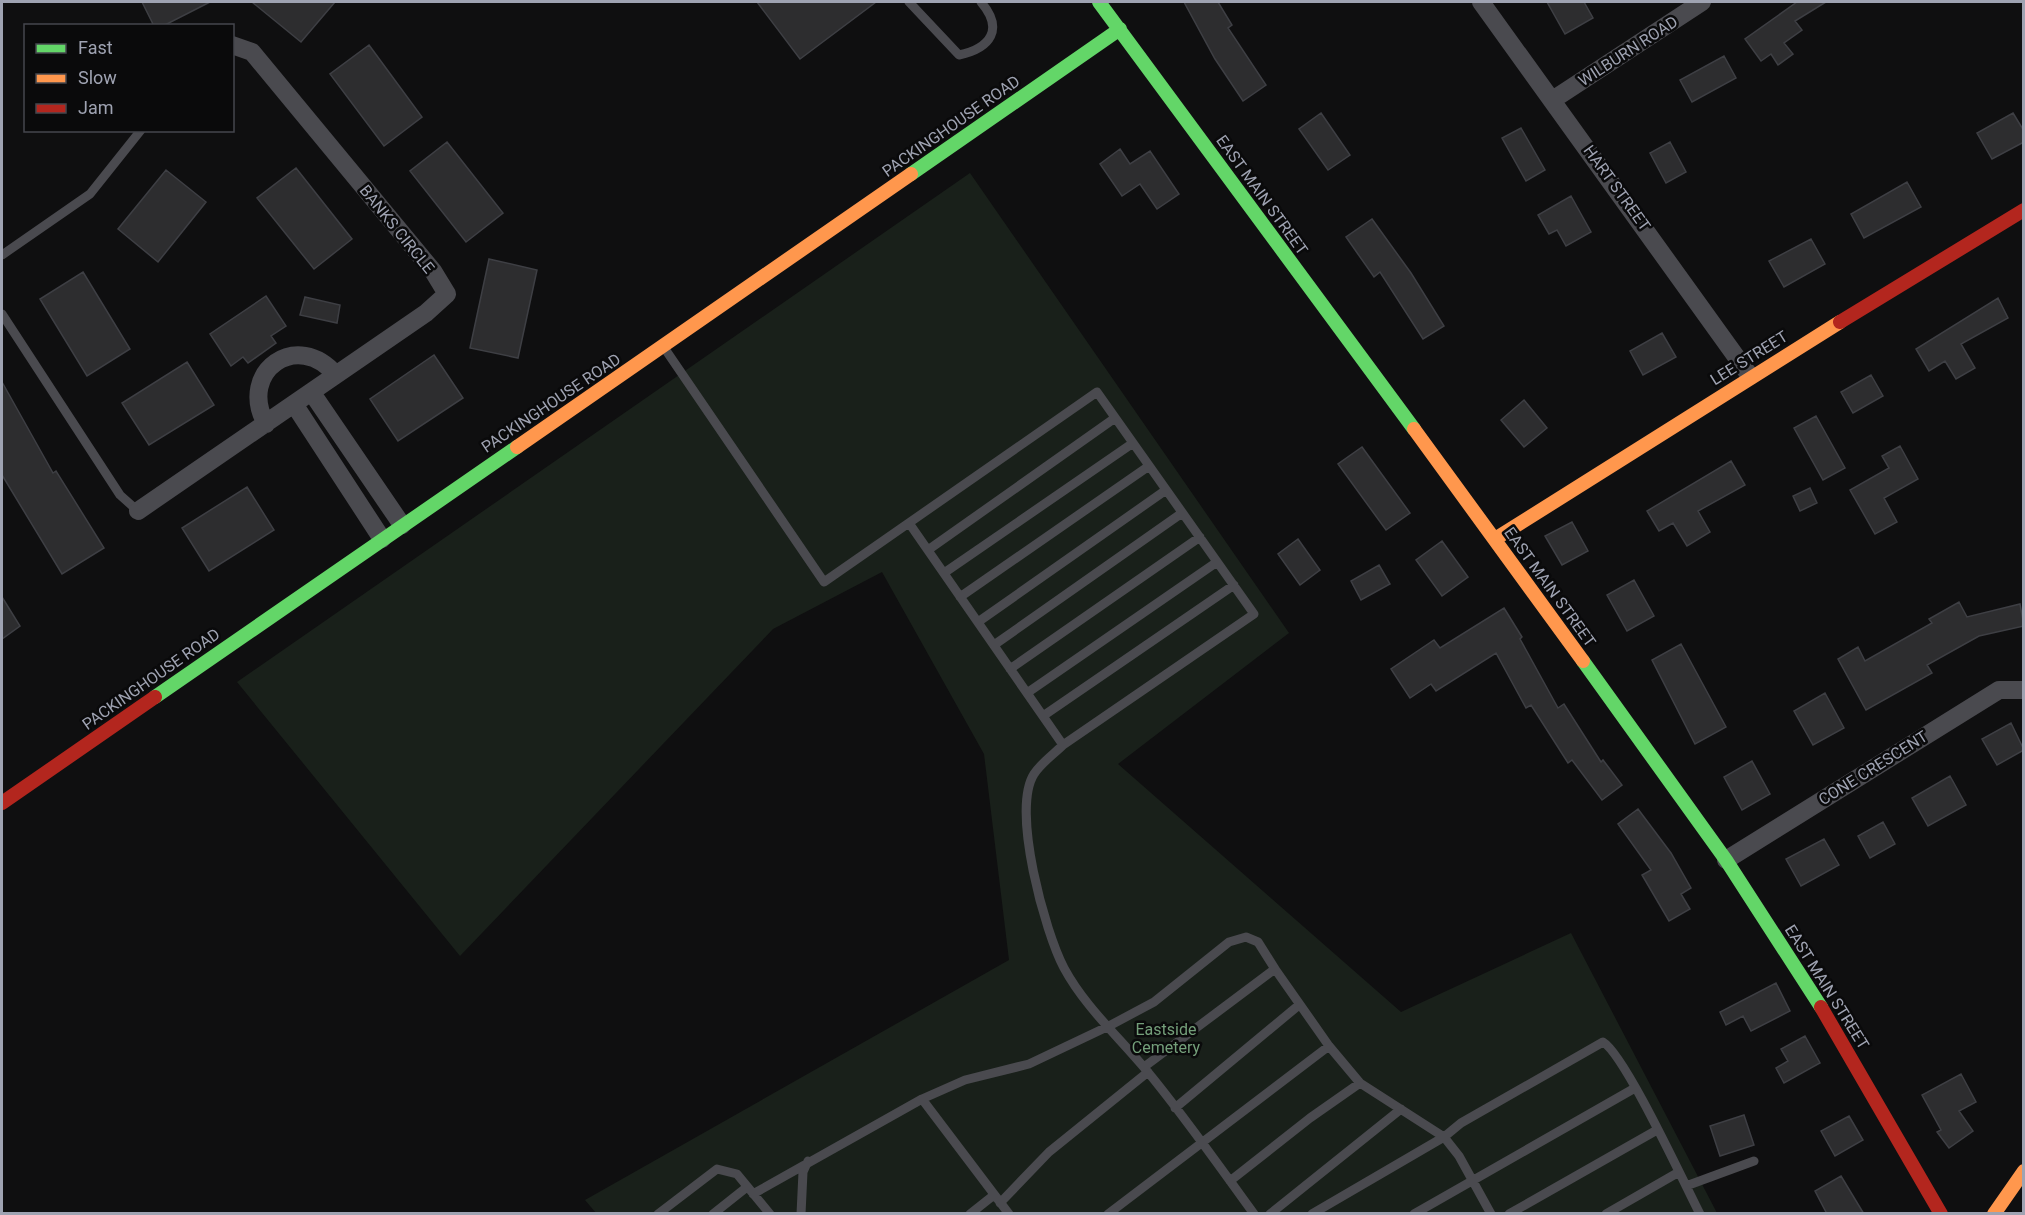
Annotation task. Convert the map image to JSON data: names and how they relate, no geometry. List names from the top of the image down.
{
  "streets": {
    "street": [
      "WILBURN ROAD",
      "PACKINGHOUSE ROAD",
      "HART STREET",
      "EAST MAIN STREET",
      "BANKS CIRCLE",
      "LEE STREET",
      "CONE CRESCENT"
    ]
  },
  "crossings": [
    ["WILBURN ROAD", "HART STREET"],
    ["PACKINGHOUSE ROAD", "EAST MAIN STREET"],
    ["HART STREET", "LEE STREET"],
    ["EAST MAIN STREET", "LEE STREET"],
    ["EAST MAIN STREET", "CONE CRESCENT"]
  ],
  "parks": ["Eastside Cemetery"],
  "legend": ["Fast", "Slow", "Jam"]
}
